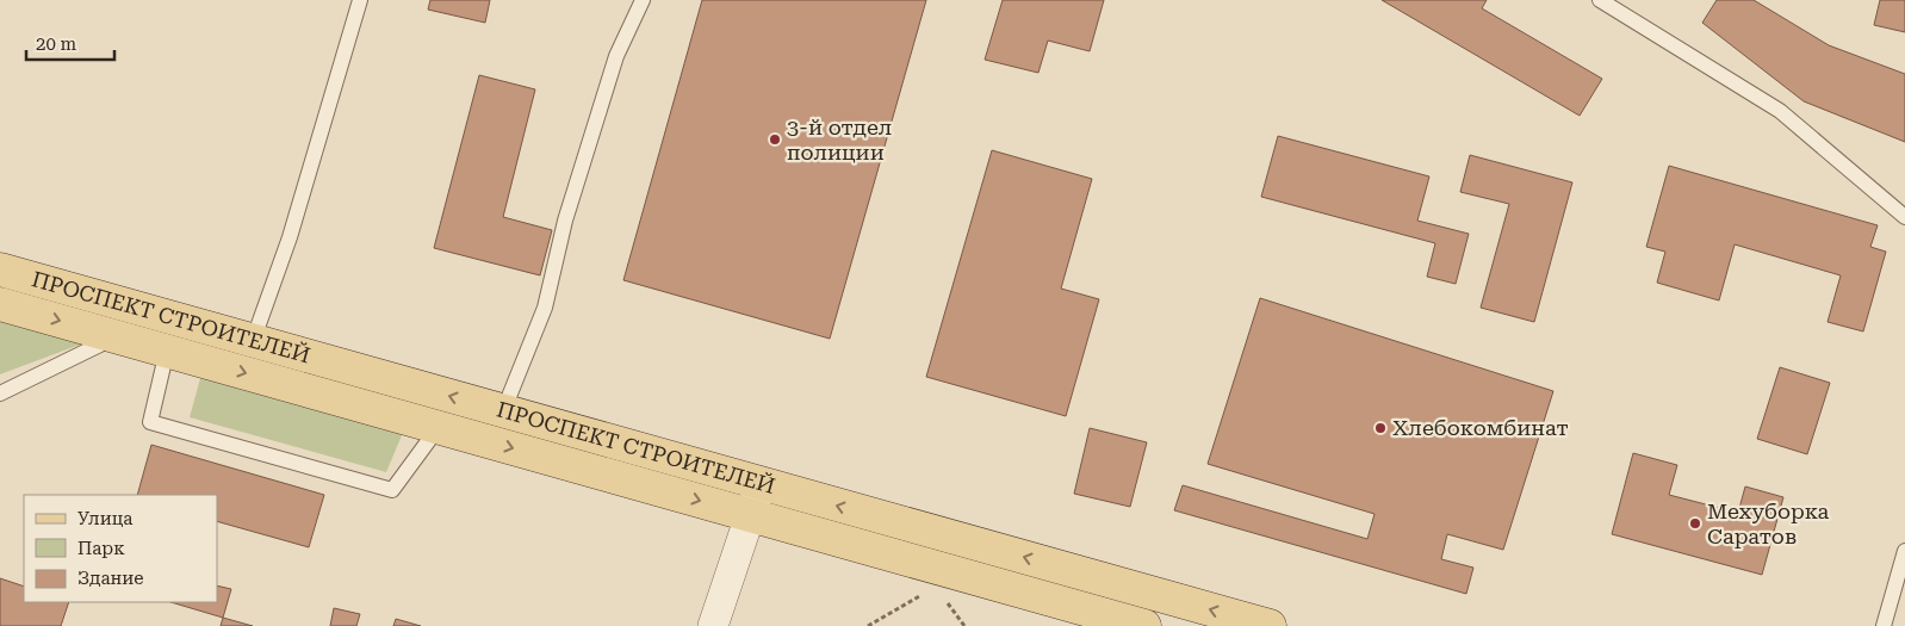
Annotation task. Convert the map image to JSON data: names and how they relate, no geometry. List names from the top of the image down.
{
  "streets": {
    "main road": ["ПРОСПЕКТ СТРОИТЕЛЕЙ"]
  },
  "places": ["3-й отдел полиции", "Хлебокомбинат", "Мехуборка Саратов"],
  "legend": ["Улица", "Парк", "Здание"],
  "scale_bar": "20 m"
}
